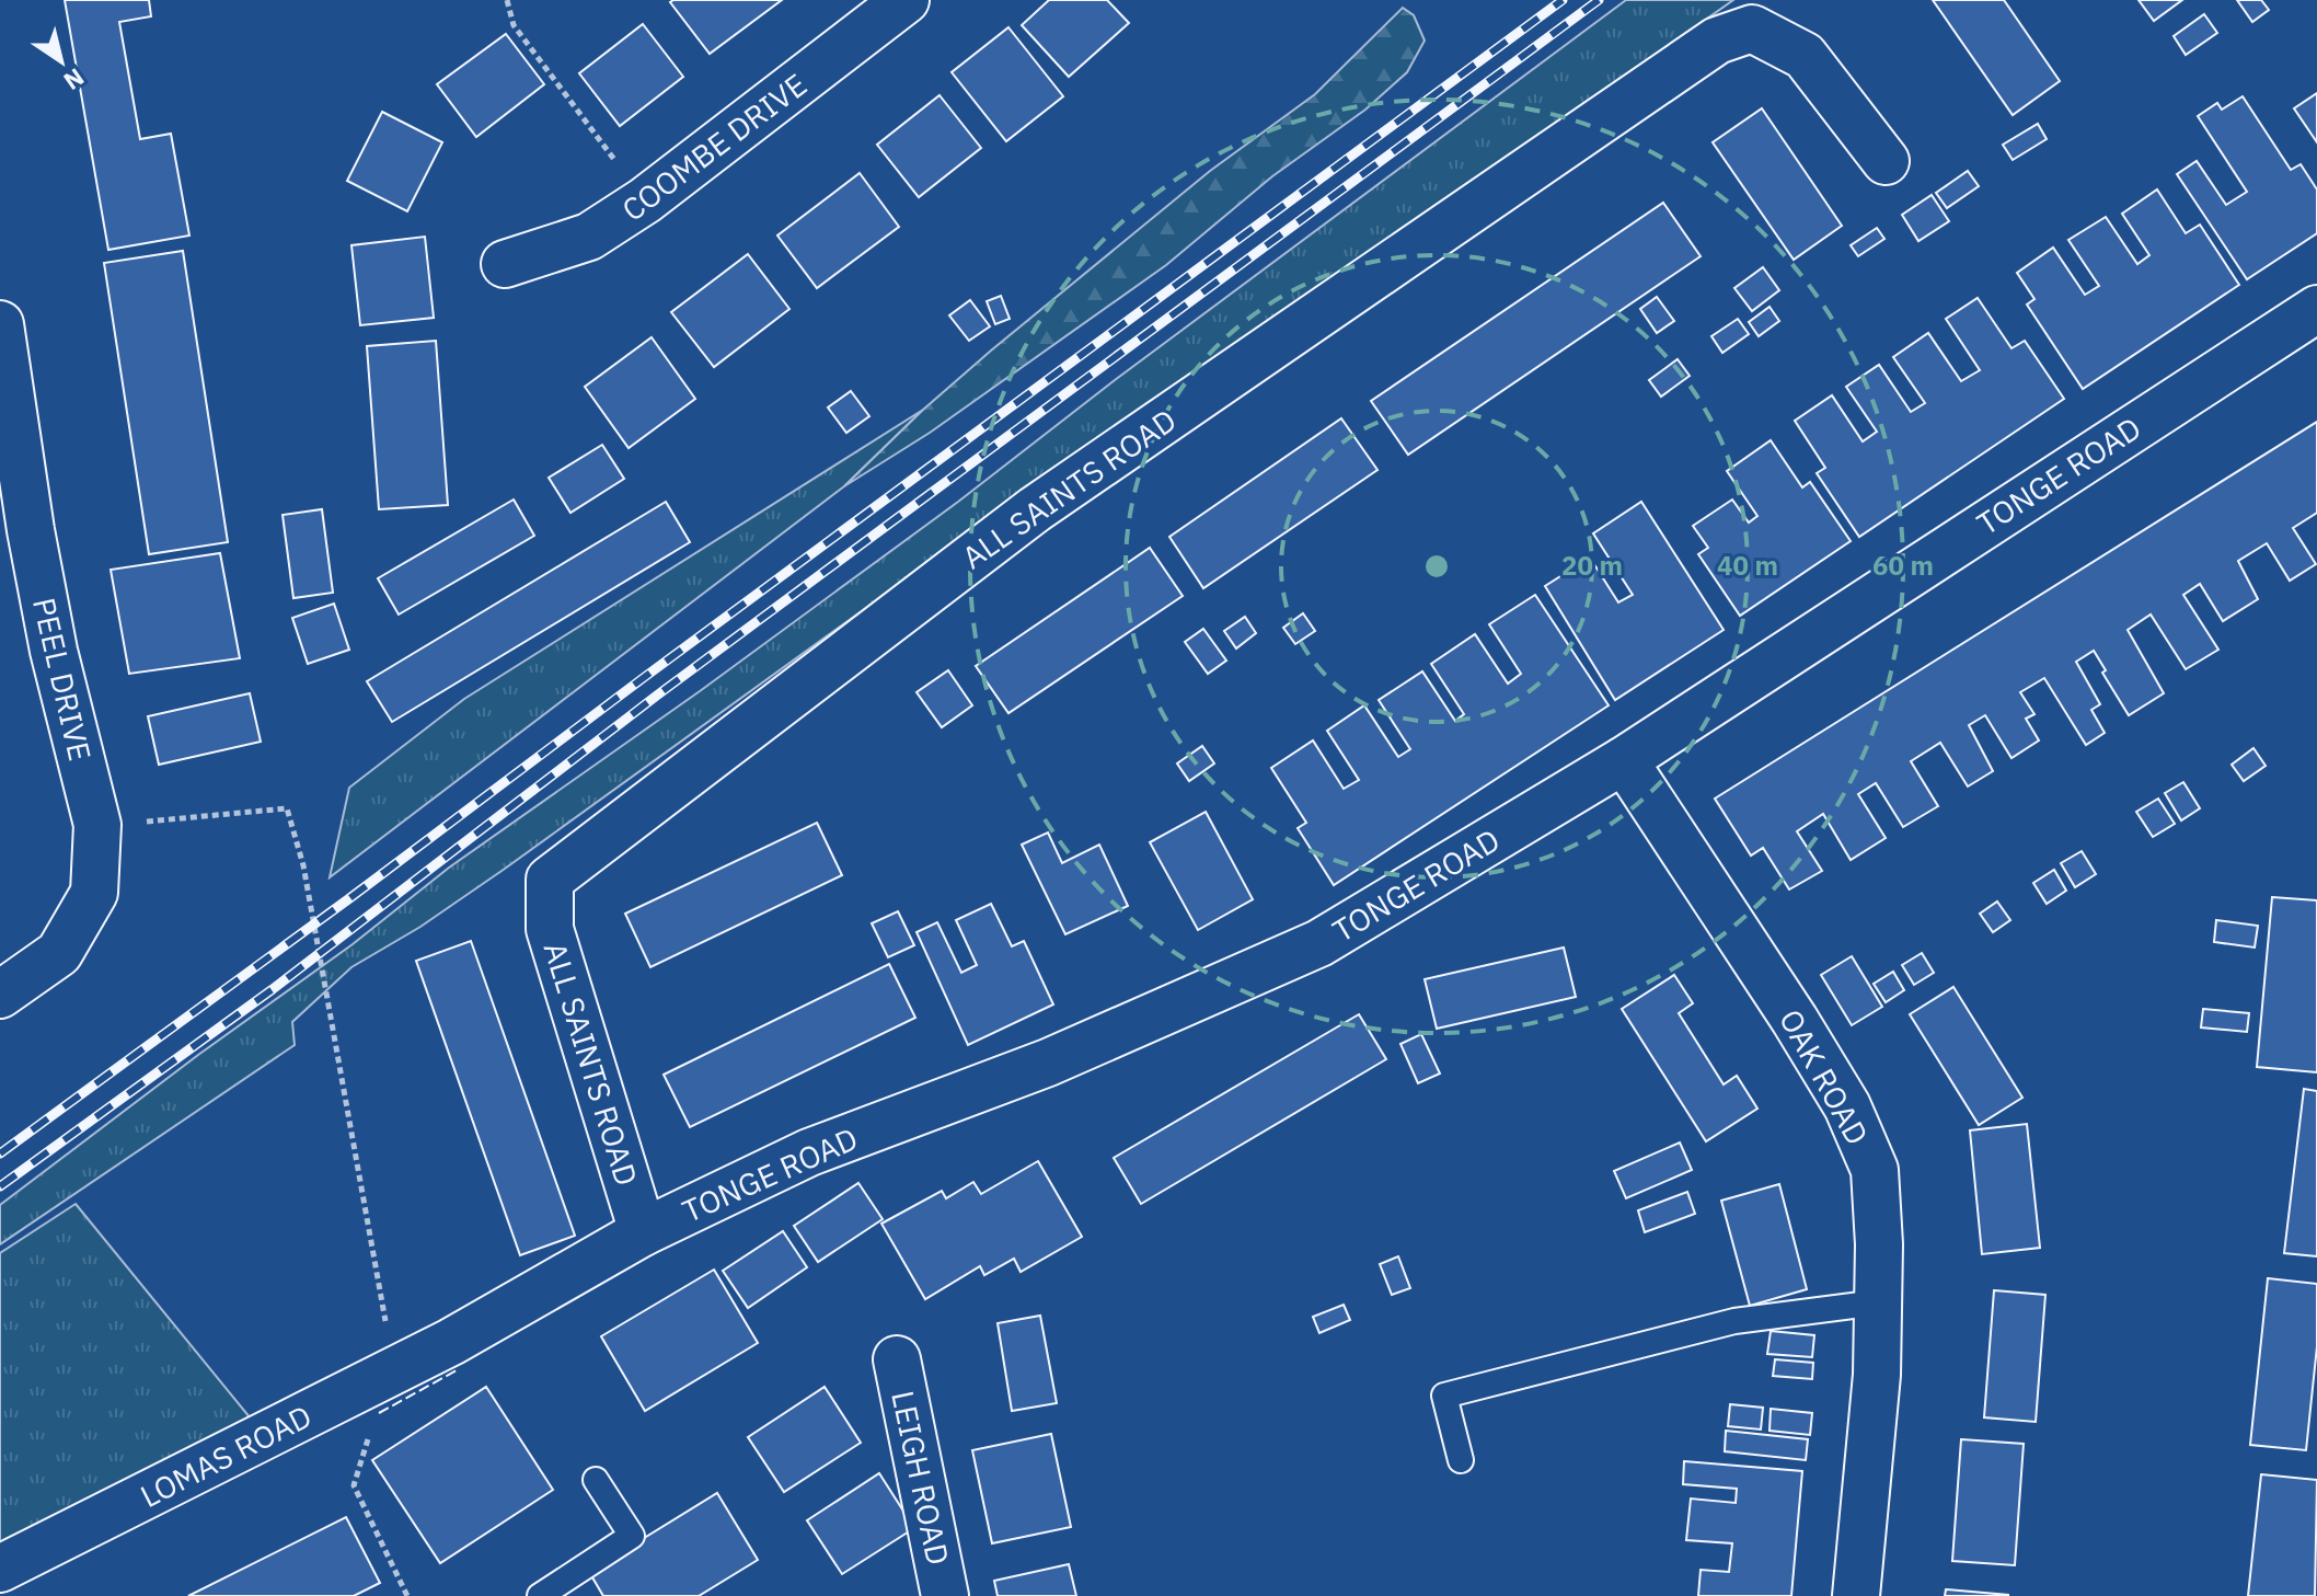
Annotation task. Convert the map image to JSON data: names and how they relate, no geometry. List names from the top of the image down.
{
  "streets": {
    "street": [
      "COOMBE DRIVE",
      "TONGE ROAD",
      "ALL SAINTS ROAD",
      "PEEL DRIVE",
      "OAK ROAD",
      "LOMAS ROAD",
      "LEIGH ROAD"
    ]
  },
  "crossings": [
    ["TONGE ROAD", "ALL SAINTS ROAD"],
    ["TONGE ROAD", "OAK ROAD"],
    ["TONGE ROAD", "LOMAS ROAD"]
  ],
  "north": "bottom right",
  "rings": ["20 m", "40 m", "60 m"]
}
